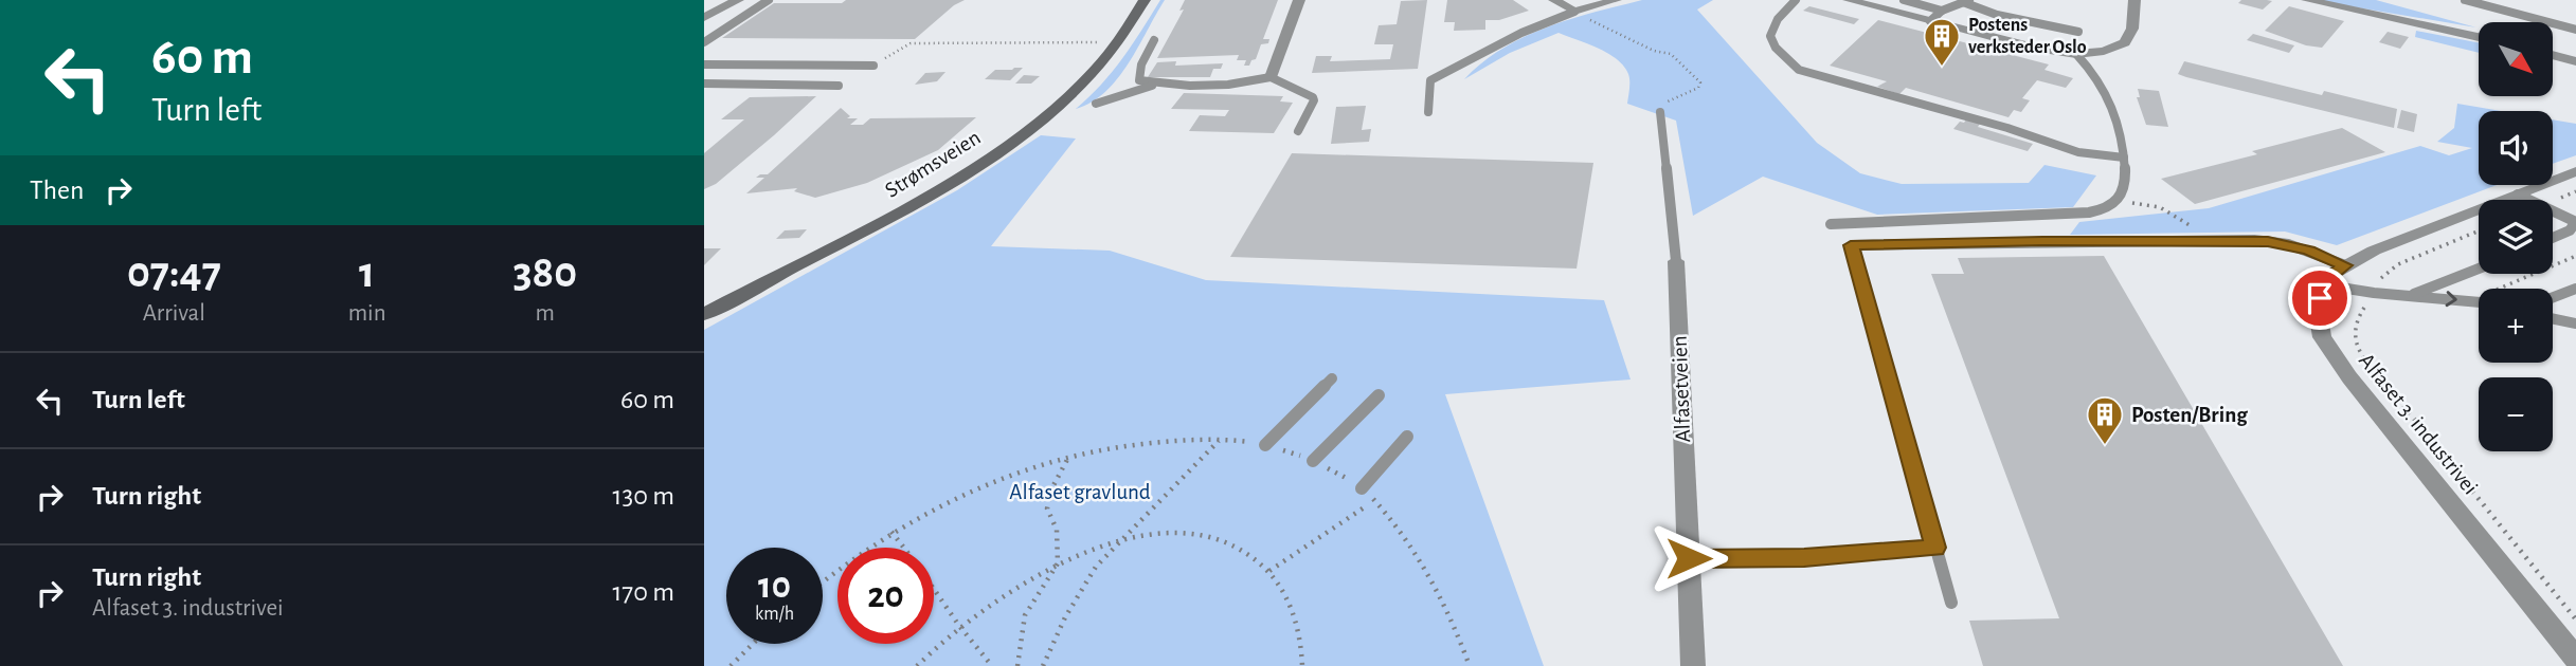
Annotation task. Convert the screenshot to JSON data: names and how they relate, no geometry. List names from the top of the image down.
{
  "streets": {
    "main road": ["Strømsveien"],
    "street": ["Alfasetveien", "Alfaset 3. industrivei"]
  },
  "parks": ["Alfaset gravlund"],
  "places": {
    "building": ["Postens verksteder Oslo", "Posten/Bring"]
  },
  "north": "bottom right",
  "page": {
    "turn": ["60 m", "Turn left"],
    "map_buttons": ["+", "−"],
    "then": "Then",
    "eta": [
      "07:47",
      "Arrival",
      "1",
      "min",
      "380",
      "m"
    ],
    "list": [
      {
        "name": "Turn left",
        "value": "60 m"
      },
      {
        "name": "Turn right",
        "value": "130 m"
      },
      {
        "name": "Turn right",
        "note": "Alfaset 3. industrivei",
        "value": "170 m"
      }
    ],
    "speed": "10 km/h",
    "limit": "20"
  }
}
